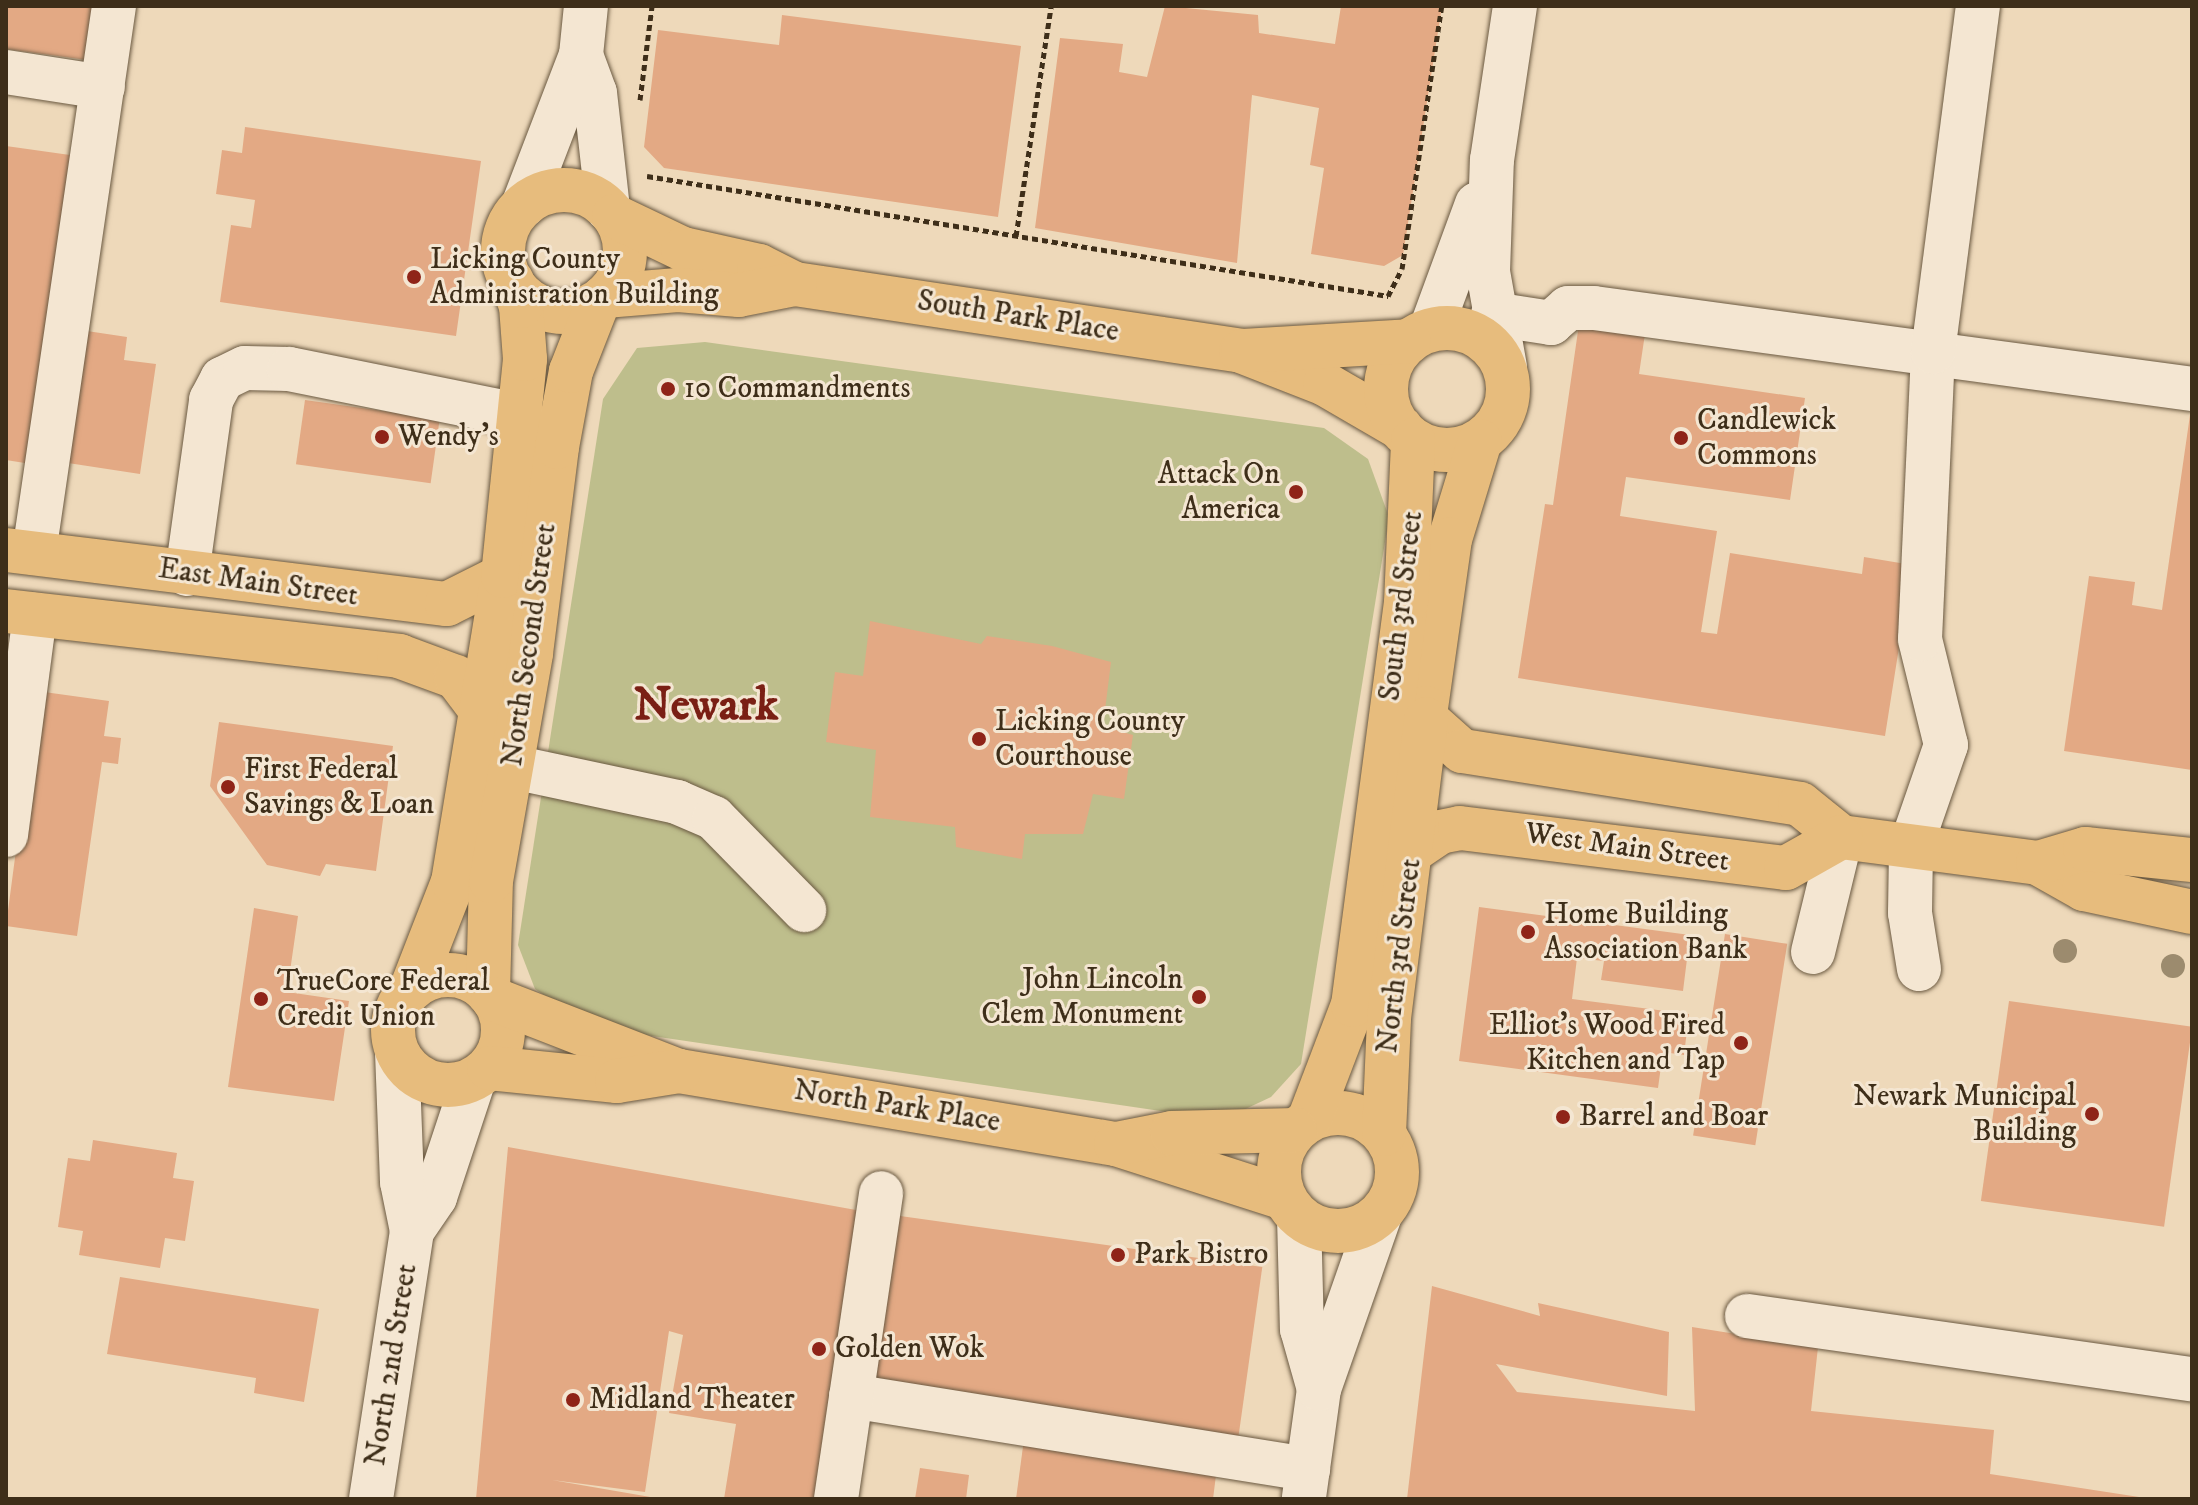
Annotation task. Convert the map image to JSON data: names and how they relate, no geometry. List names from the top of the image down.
{
  "streets": {
    "main road": [
      "South Park Place",
      "East Main Street",
      "South 3rd Street",
      "North Second Street",
      "West Main Street",
      "North 3rd Street",
      "North Park Place"
    ],
    "street": ["North 2nd Street"]
  },
  "crossings": [
    ["South Park Place", "South 3rd Street"],
    ["South Park Place", "North Second Street"],
    ["East Main Street", "North Second Street"],
    ["South 3rd Street", "North 3rd Street"],
    ["North Second Street", "North Park Place"],
    ["North Second Street", "North 2nd Street"],
    ["West Main Street", "North 3rd Street"],
    ["North 3rd Street", "North Park Place"],
    ["North Park Place", "North 2nd Street"]
  ],
  "districts": ["Newark"],
  "places": [
    "Licking County Administration Building",
    "10 Commandments",
    "Wendy's",
    "Candlewick Commons",
    "Attack On America",
    "Licking County Courthouse",
    "First Federal Savings & Loan",
    "Home Building Association Bank",
    "John Lincoln Clem Monument",
    "TrueCore Federal Credit Union",
    "Elliot's Wood Fired Kitchen and Tap",
    "Newark Municipal Building",
    "Barrel and Boar",
    "Park Bistro",
    "Golden Wok",
    "Midland Theater"
  ]
}
